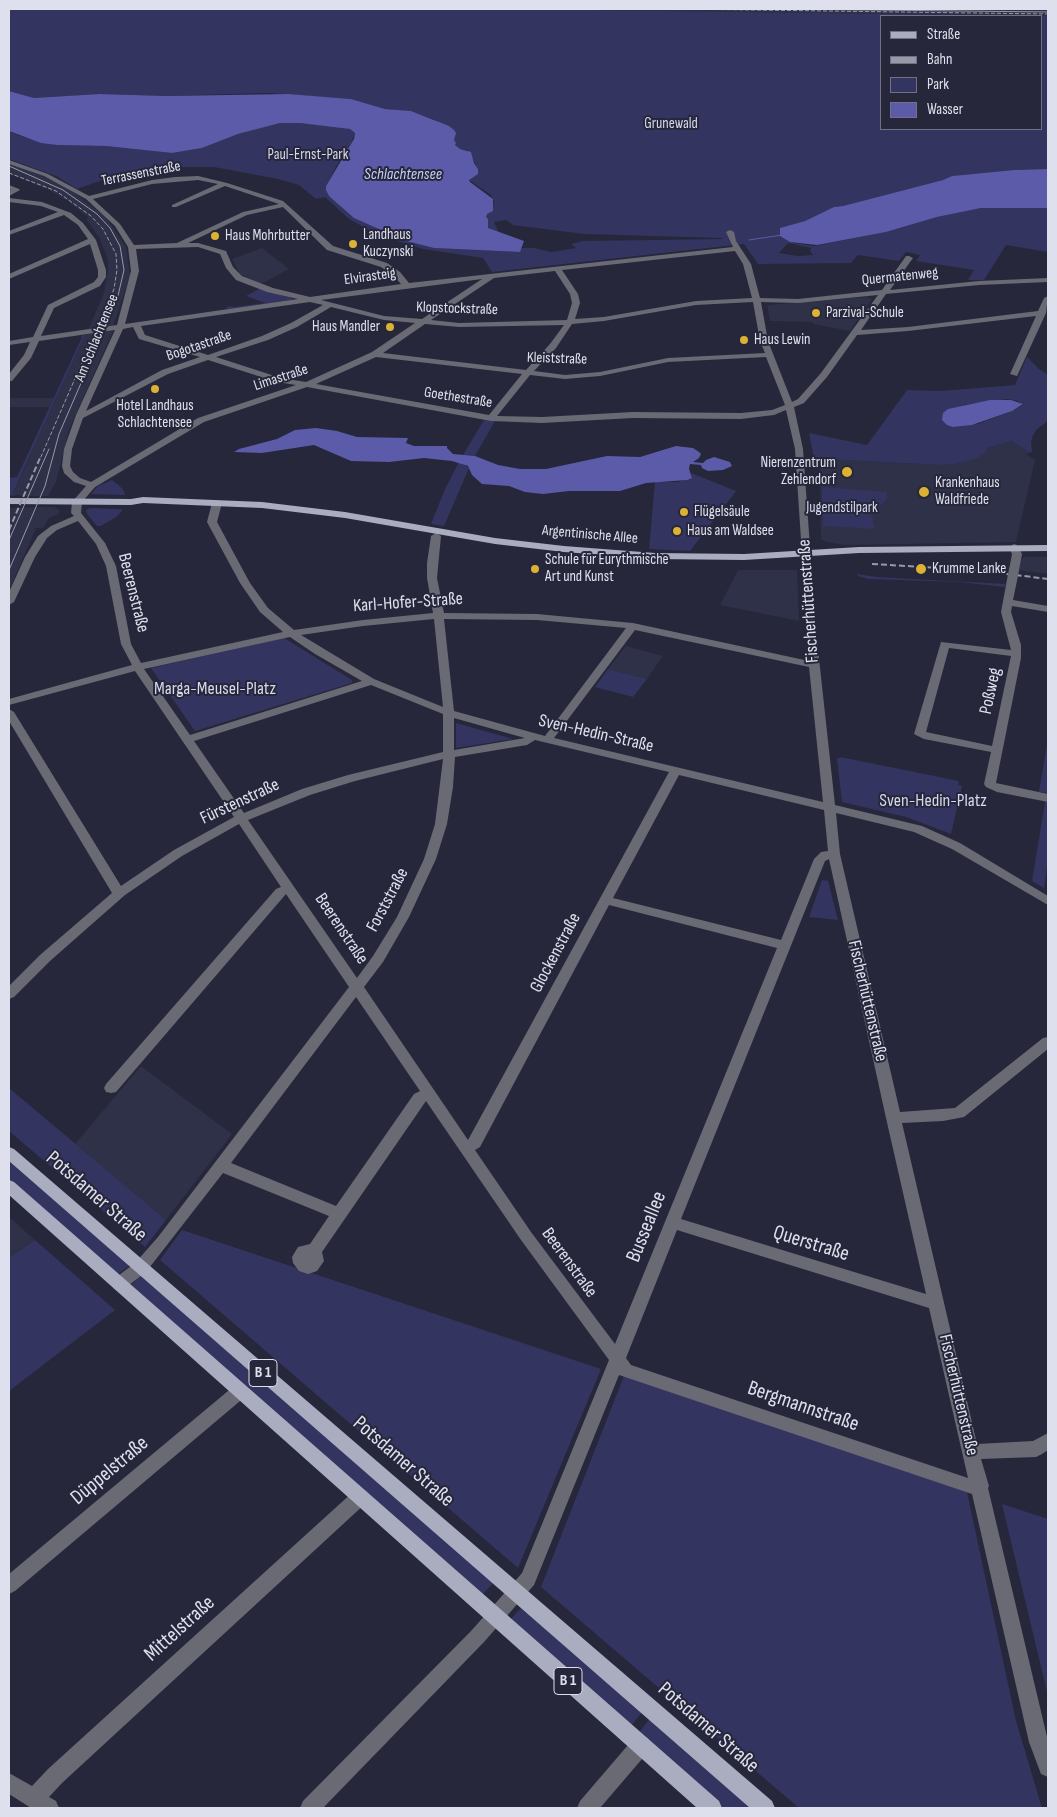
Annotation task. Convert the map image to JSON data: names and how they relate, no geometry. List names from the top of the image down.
{
  "streets": {
    "main road": ["Argentinische Allee", "Potsdamer Straße", "B 1"],
    "street": [
      "Terrassenstraße",
      "Elvirasteig",
      "Quermatenweg",
      "Klopstockstraße",
      "Am Schlachtensee",
      "Bogotastraße",
      "Kleiststraße",
      "Limastraße",
      "Goethestraße",
      "Beerenstraße",
      "Fischerhüttenstraße",
      "Karl-Hofer-Straße",
      "Poßweg",
      "Sven-Hedin-Straße",
      "Fürstenstraße",
      "Forststraße",
      "Glockenstraße",
      "Busseallee",
      "Querstraße",
      "Bergmannstraße",
      "Düppelstraße",
      "Mittelstraße"
    ]
  },
  "crossings": [
    ["Terrassenstraße", "Elvirasteig"],
    ["Terrassenstraße", "Am Schlachtensee"],
    ["Elvirasteig", "Klopstockstraße"],
    ["Elvirasteig", "Am Schlachtensee"],
    ["Elvirasteig", "Limastraße"],
    ["Elvirasteig", "Goethestraße"],
    ["Elvirasteig", "Fischerhüttenstraße"],
    ["Quermatenweg", "Klopstockstraße"],
    ["Quermatenweg", "Fischerhüttenstraße"],
    ["Klopstockstraße", "Bogotastraße"],
    ["Klopstockstraße", "Limastraße"],
    ["Klopstockstraße", "Fischerhüttenstraße"],
    ["Am Schlachtensee", "Bogotastraße"],
    ["Am Schlachtensee", "Limastraße"],
    ["Bogotastraße", "Goethestraße"],
    ["Kleiststraße", "Limastraße"],
    ["Kleiststraße", "Fischerhüttenstraße"],
    ["Limastraße", "Goethestraße"],
    ["Limastraße", "Argentinische Allee"],
    ["Goethestraße", "Fischerhüttenstraße"],
    ["Argentinische Allee", "Fischerhüttenstraße"],
    ["Argentinische Allee", "Poßweg"],
    ["Argentinische Allee", "Sven-Hedin-Straße"],
    ["Argentinische Allee", "Forststraße"],
    ["Beerenstraße", "Karl-Hofer-Straße"],
    ["Beerenstraße", "Fürstenstraße"],
    ["Beerenstraße", "Forststraße"],
    ["Beerenstraße", "Glockenstraße"],
    ["Beerenstraße", "Busseallee"],
    ["Beerenstraße", "Bergmannstraße"],
    ["Fischerhüttenstraße", "Karl-Hofer-Straße"],
    ["Fischerhüttenstraße", "Sven-Hedin-Straße"],
    ["Fischerhüttenstraße", "Busseallee"],
    ["Fischerhüttenstraße", "Querstraße"],
    ["Fischerhüttenstraße", "Bergmannstraße"],
    ["Karl-Hofer-Straße", "Sven-Hedin-Straße"],
    ["Karl-Hofer-Straße", "Forststraße"],
    ["Sven-Hedin-Straße", "Fürstenstraße"],
    ["Sven-Hedin-Straße", "Forststraße"],
    ["Sven-Hedin-Straße", "Glockenstraße"],
    ["Fürstenstraße", "Forststraße"],
    ["Forststraße", "Potsdamer Straße"],
    ["Forststraße", "B 1"],
    ["Potsdamer Straße", "Busseallee"],
    ["Busseallee", "Querstraße"],
    ["Busseallee", "B 1"],
    ["Busseallee", "Bergmannstraße"],
    ["B 1", "Düppelstraße"],
    ["B 1", "Mittelstraße"]
  ],
  "water": ["Schlachtensee"],
  "parks": [
    "Grunewald",
    "Paul-Ernst-Park",
    "Jugendstilpark",
    "Marga-Meusel-Platz",
    "Sven-Hedin-Platz"
  ],
  "places": [
    "Haus Mohrbutter",
    "Landhaus Kuczynski",
    "Parzival-Schule",
    "Haus Mandler",
    "Haus Lewin",
    "Hotel Landhaus Schlachtensee",
    "Nierenzentrum Zehlendorf",
    "Krankenhaus Waldfriede",
    "Flügelsäule",
    "Haus am Waldsee",
    "Schule für Eurythmische Art und Kunst",
    "Krumme Lanke"
  ],
  "legend": [
    "Straße",
    "Bahn",
    "Park",
    "Wasser"
  ]
}
